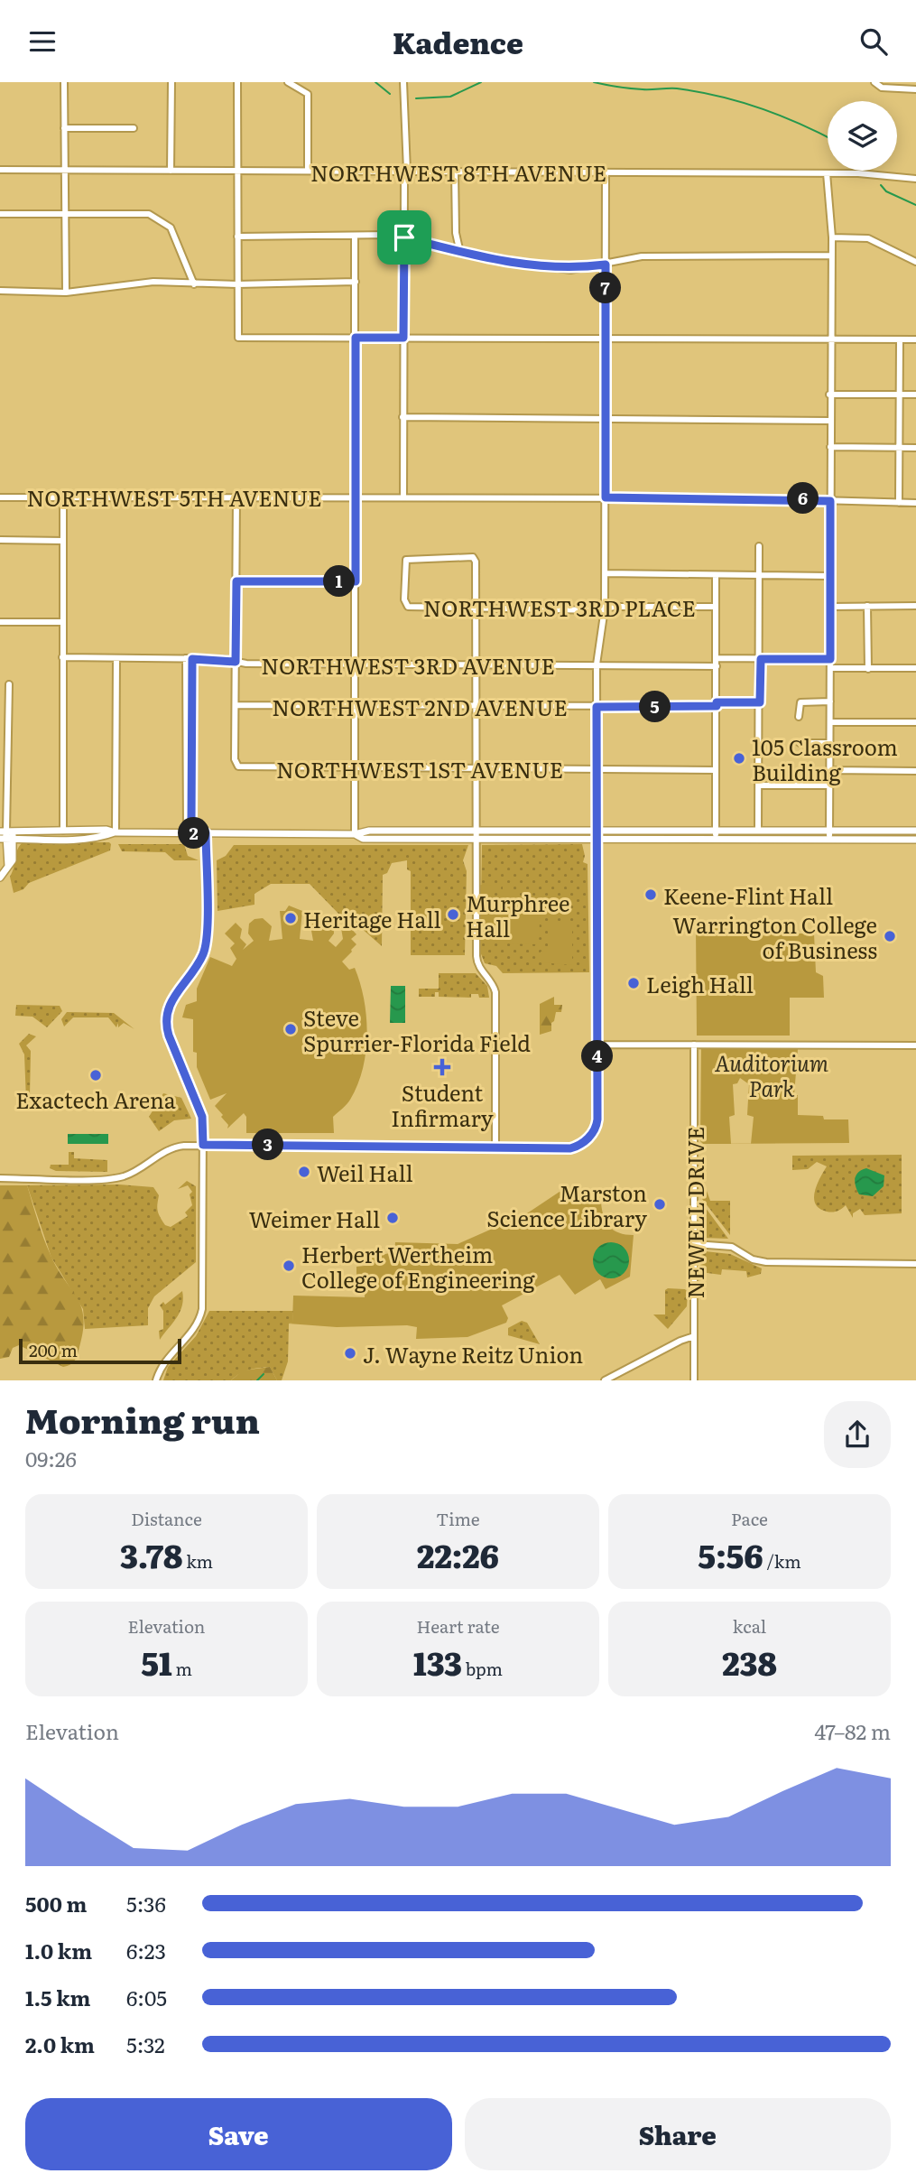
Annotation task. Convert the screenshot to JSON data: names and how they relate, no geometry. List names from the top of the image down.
{
  "streets": {
    "street": [
      "NORTHWEST 8TH AVENUE",
      "NORTHWEST 5TH AVENUE",
      "NORTHWEST 3RD PLACE",
      "NORTHWEST 3RD AVENUE",
      "NORTHWEST 2ND AVENUE",
      "NORTHWEST 1ST AVENUE",
      "NEWELL DRIVE"
    ]
  },
  "crossings": [
    ["NORTHWEST 2ND AVENUE", "NORTHWEST 1ST AVENUE"]
  ],
  "parks": ["Auditorium Park"],
  "places": {
    "other": [
      "105 Classroom Building",
      "Keene-Flint Hall",
      "Murphree Hall",
      "Heritage Hall",
      "Warrington College of Business",
      "Leigh Hall",
      "Steve Spurrier-Florida Field",
      "Exactech Arena",
      "Weil Hall",
      "Marston Science Library",
      "Weimer Hall",
      "Herbert Wertheim College of Engineering",
      "J. Wayne Reitz Union"
    ],
    "health": ["Student Infirmary"]
  },
  "scale_bar": "200 m",
  "page": {
    "header": "Kadence",
    "pins": [
      "7",
      "6",
      "1",
      "5",
      "2",
      "4",
      "3"
    ],
    "scale": "200 m",
    "heading": ["Morning run", "09:26"],
    "stats": [
      ["Distance", "3.78 km"],
      ["Time", "22:26"],
      ["Pace", "5:56 /km"],
      ["Elevation", "51 m"],
      ["Heart rate", "133 bpm"],
      ["kcal", "238"]
    ],
    "chart": ["Elevation", "47–82 m"],
    "list": [
      {
        "name": "500 m",
        "note": "5:36"
      },
      {
        "name": "1.0 km",
        "note": "6:23"
      },
      {
        "name": "1.5 km",
        "note": "6:05"
      },
      {
        "name": "2.0 km",
        "note": "5:32"
      }
    ],
    "buttons": ["Save", "Share"]
  }
}
